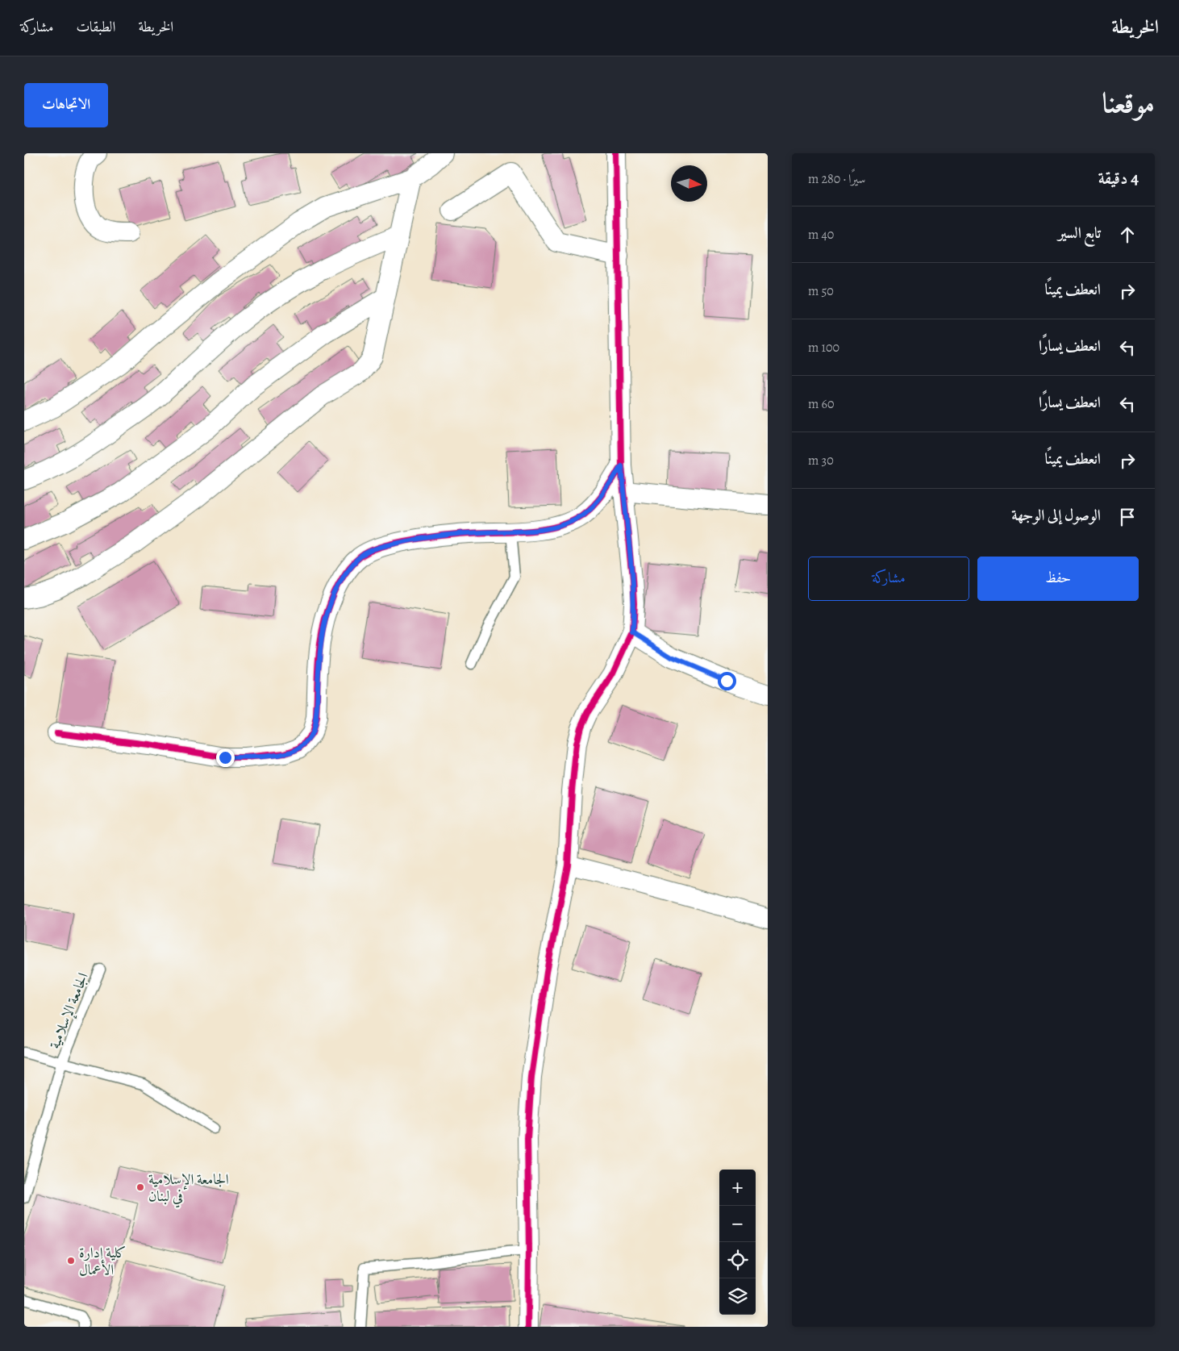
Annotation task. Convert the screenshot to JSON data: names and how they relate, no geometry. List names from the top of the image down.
{
  "streets": {
    "lane": ["الجامعة الإسلامية"]
  },
  "places": ["الجامعة الإسلامية في لبنان", "كلية إدارة الأعمال"],
  "north": "right",
  "page": {
    "header": "الخريطة",
    "nav": ["الخريطة", "الطبقات", "مشاركة"],
    "title": "موقعنا",
    "buttons": [
      "الاتجاهات",
      ["حفظ", "مشاركة"]
    ],
    "heading": ["4 دقيقة", "سيرًا · 280 m"],
    "list": [
      ["تابع السير", "40 m"],
      ["انعطف يمينًا", "50 m"],
      ["انعطف يسارًا", "100 m"],
      ["انعطف يسارًا", "60 m"],
      ["انعطف يمينًا", "30 m"],
      "الوصول إلى الوجهة"
    ],
    "map_buttons": ["+", "−"]
  }
}
